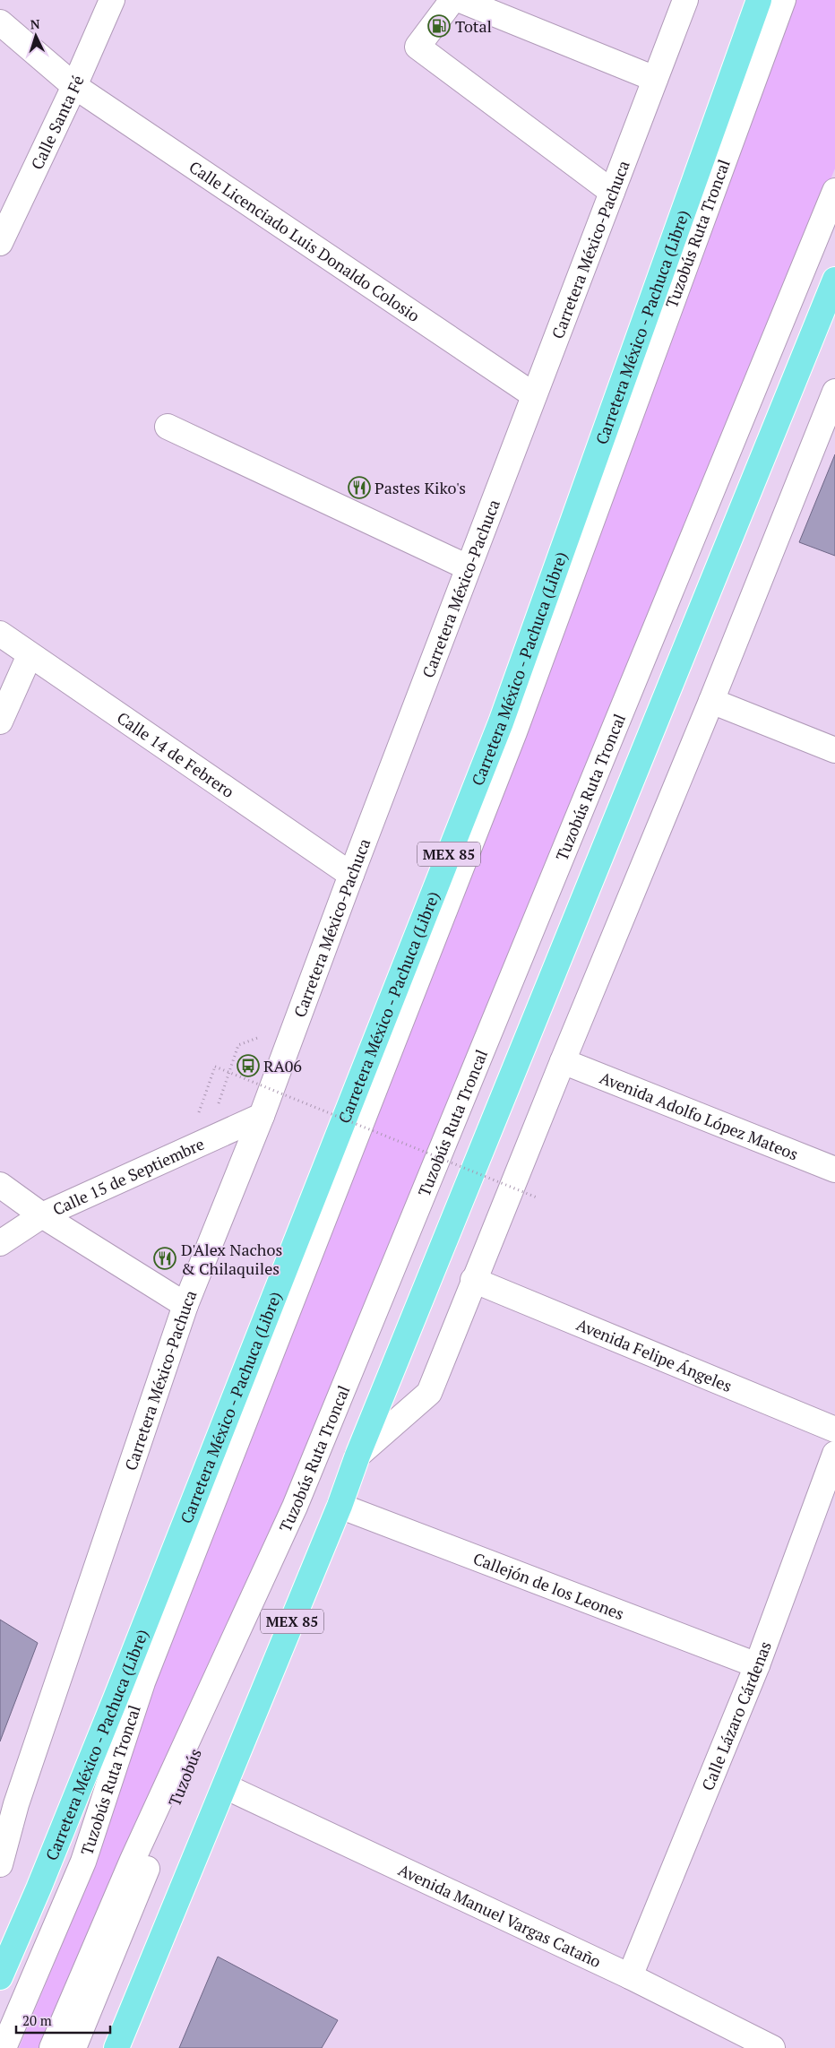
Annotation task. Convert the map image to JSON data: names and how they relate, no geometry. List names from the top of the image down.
{
  "streets": {
    "highway": ["Carretera México - Pachuca (Libre)", "MEX 85"],
    "street": [
      "Calle Santa Fé",
      "Tuzobús Ruta Troncal",
      "Calle Licenciado Luis Donaldo Colosio",
      "Carretera México-Pachuca",
      "Calle 14 de Febrero",
      "Avenida Adolfo López Mateos",
      "Calle 15 de Septiembre",
      "Avenida Felipe Ángeles",
      "Callejón de los Leones",
      "Calle Lázaro Cárdenas",
      "Tuzobús",
      "Avenida Manuel Vargas Cataño"
    ]
  },
  "crossings": [
    ["Calle Santa Fé", "Calle Licenciado Luis Donaldo Colosio"],
    ["Tuzobús Ruta Troncal", "Tuzobús"],
    ["Calle Licenciado Luis Donaldo Colosio", "Carretera México-Pachuca"],
    ["Carretera México-Pachuca", "Calle 14 de Febrero"],
    ["Carretera México-Pachuca", "Calle 15 de Septiembre"],
    ["MEX 85", "Callejón de los Leones"],
    ["MEX 85", "Avenida Manuel Vargas Cataño"],
    ["Callejón de los Leones", "Calle Lázaro Cárdenas"],
    ["Calle Lázaro Cárdenas", "Avenida Manuel Vargas Cataño"]
  ],
  "places": {
    "fuel station": ["Total"],
    "restaurant": ["Pastes Kiko's", "D'Alex Nachos & Chilaquiles"],
    "bus stop": ["RA06"]
  },
  "scale_bar": "20 m",
  "north": "top"
}
